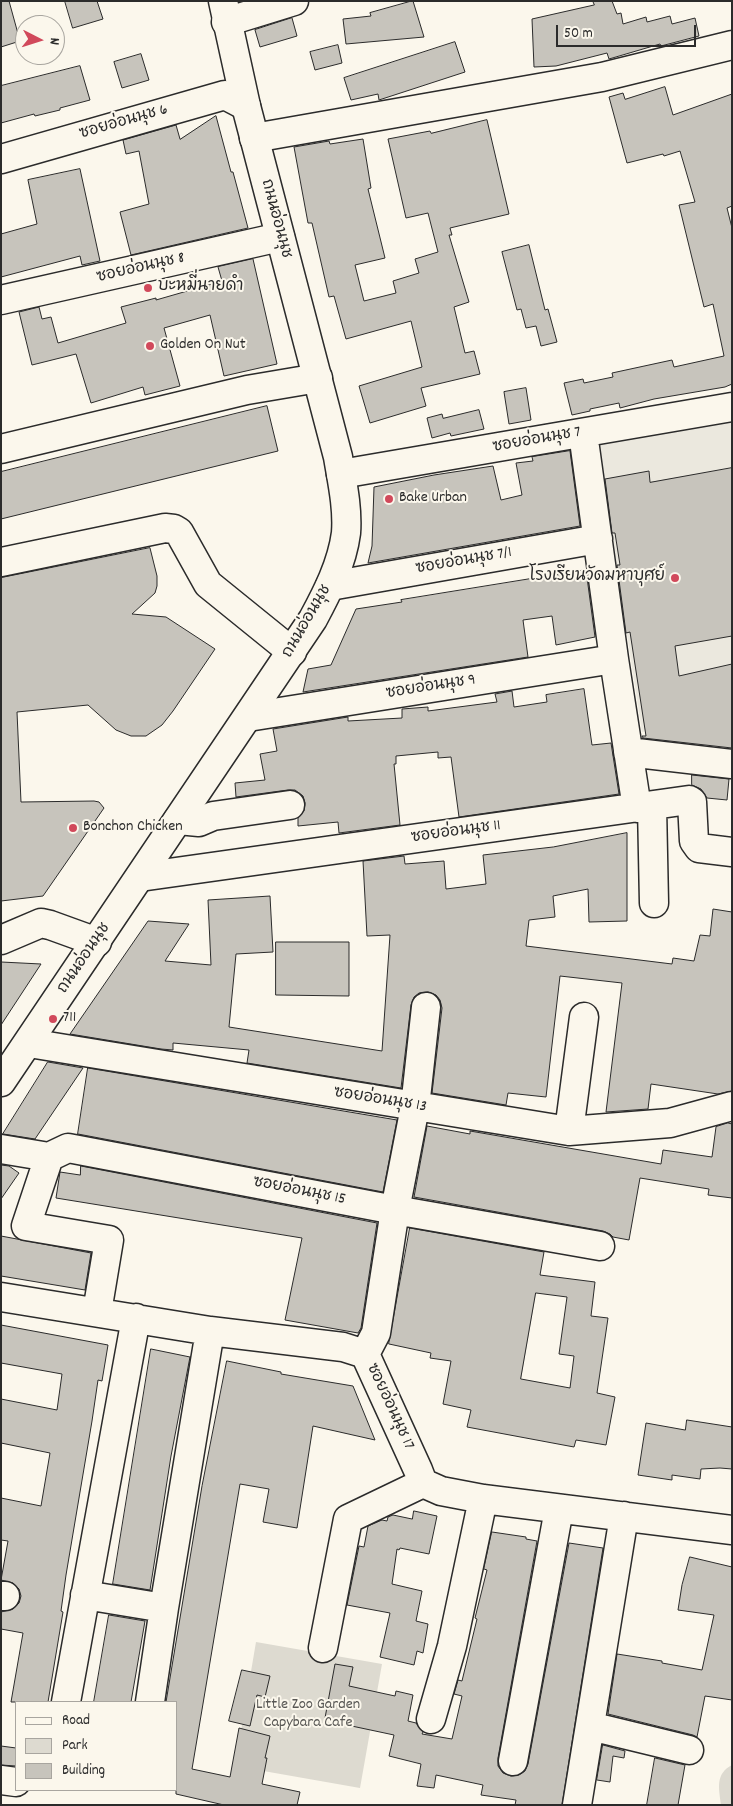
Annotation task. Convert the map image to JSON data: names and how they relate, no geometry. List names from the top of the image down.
{
  "streets": {
    "street": [
      "ซอยอ่อนนุช 6",
      "ถนนอ่อนนุช",
      "ซอยอ่อนนุช 8",
      "ซอยอ่อนนุช 7",
      "ซอยอ่อนนุช 7/1",
      "ซอยอ่อนนุช 9",
      "ซอยอ่อนนุช 11",
      "ซอยอ่อนนุช 13",
      "ซอยอ่อนนุช 15",
      "ซอยอ่อนนุช 17"
    ]
  },
  "crossings": [
    ["ซอยอ่อนนุช 6", "ถนนอ่อนนุช"],
    ["ถนนอ่อนนุช", "ซอยอ่อนนุช 8"],
    ["ถนนอ่อนนุช", "ซอยอ่อนนุช 7"],
    ["ถนนอ่อนนุช", "ซอยอ่อนนุช 7/1"],
    ["ถนนอ่อนนุช", "ซอยอ่อนนุช 9"],
    ["ถนนอ่อนนุช", "ซอยอ่อนนุช 11"],
    ["ถนนอ่อนนุช", "ซอยอ่อนนุช 13"]
  ],
  "parks": ["Little Zoo Garden Capybara Cafe"],
  "places": [
    "บะหมี่นายดำ",
    "Golden On Nut",
    "Bake Urban",
    "โรงเรียนวัดมหาบุศย์",
    "Bonchon Chicken",
    "711"
  ],
  "legend": ["Road", "Park", "Building"],
  "scale_bar": "50 m",
  "north": "right"
}
